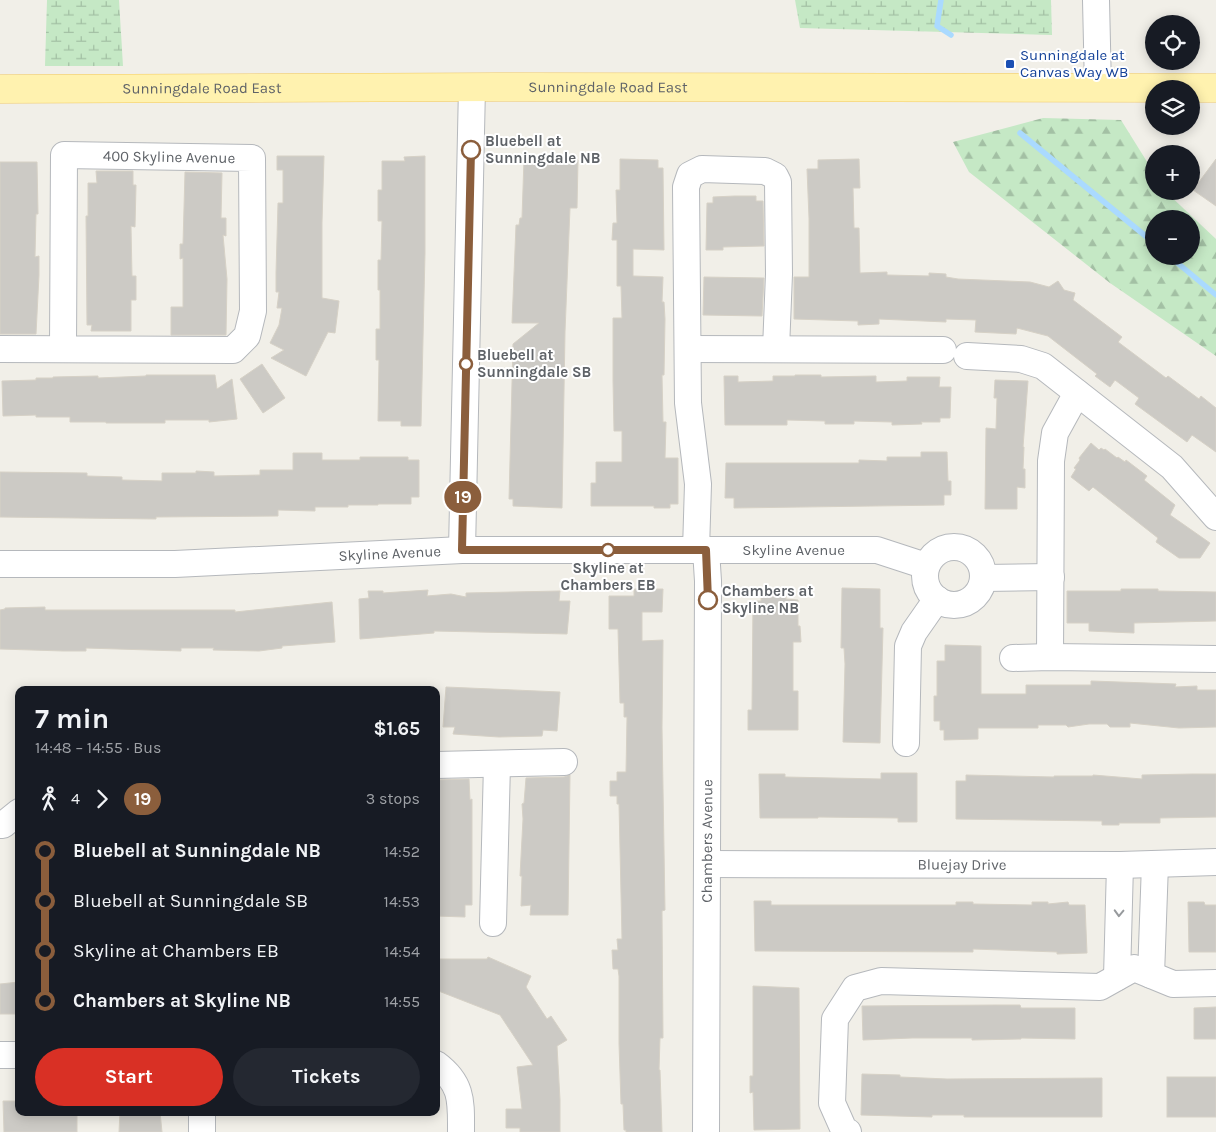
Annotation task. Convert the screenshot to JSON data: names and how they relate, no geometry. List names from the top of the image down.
{
  "streets": {
    "main road": ["Sunningdale Road East"],
    "street": [
      "400 Skyline Avenue",
      "Skyline Avenue",
      "Chambers Avenue",
      "Bluejay Drive"
    ]
  },
  "crossings": [
    ["Skyline Avenue", "Chambers Avenue"],
    ["Chambers Avenue", "Bluejay Drive"]
  ],
  "places": {
    "transit": ["Sunningdale at Canvas Way WB"],
    "other": [
      "Bluebell at Sunningdale NB",
      "Bluebell at Sunningdale SB",
      "Skyline at Chambers EB",
      "Chambers at Skyline NB"
    ]
  },
  "lines": ["bus line 19"],
  "page": {
    "on_map": "19",
    "map_buttons": ["+", "−"],
    "heading": ["7 min", "14:48 – 14:55 · Bus", "$1.65"],
    "legs": ["4", "19", "3 stops"],
    "list": [
      {
        "name": "Bluebell at Sunningdale NB",
        "value": "14:52"
      },
      {
        "name": "Bluebell at Sunningdale SB",
        "value": "14:53"
      },
      {
        "name": "Skyline at Chambers EB",
        "value": "14:54"
      },
      {
        "name": "Chambers at Skyline NB",
        "value": "14:55"
      }
    ],
    "buttons": ["Start", "Tickets"]
  }
}
